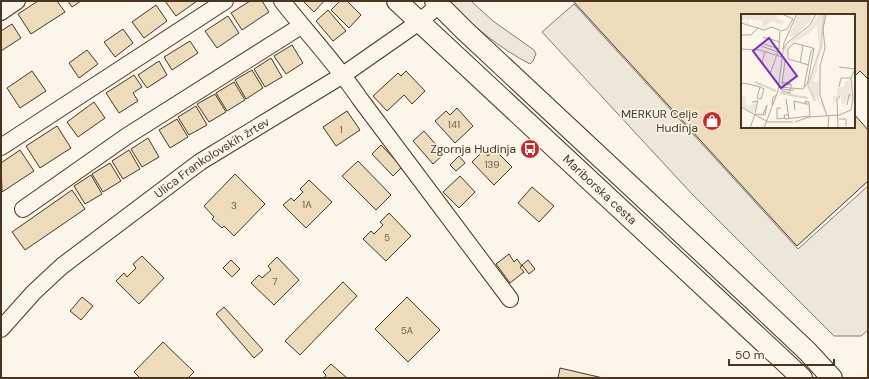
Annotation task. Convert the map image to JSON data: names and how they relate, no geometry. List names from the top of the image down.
{
  "streets": {
    "main road": ["Mariborska cesta"],
    "street": ["Ulica Frankolovskih žrtev"]
  },
  "crossings": [
    ["Ulica Frankolovskih žrtev", "Mariborska cesta"]
  ],
  "places": {
    "shop": ["MERKUR Celje Hudinja"],
    "bus stop": ["Zgornja Hudinja"]
  },
  "house_numbers": [
    "141",
    "1",
    "139",
    "1A",
    "3",
    "5",
    "7",
    "5A"
  ],
  "scale_bar": "50 m"
}
